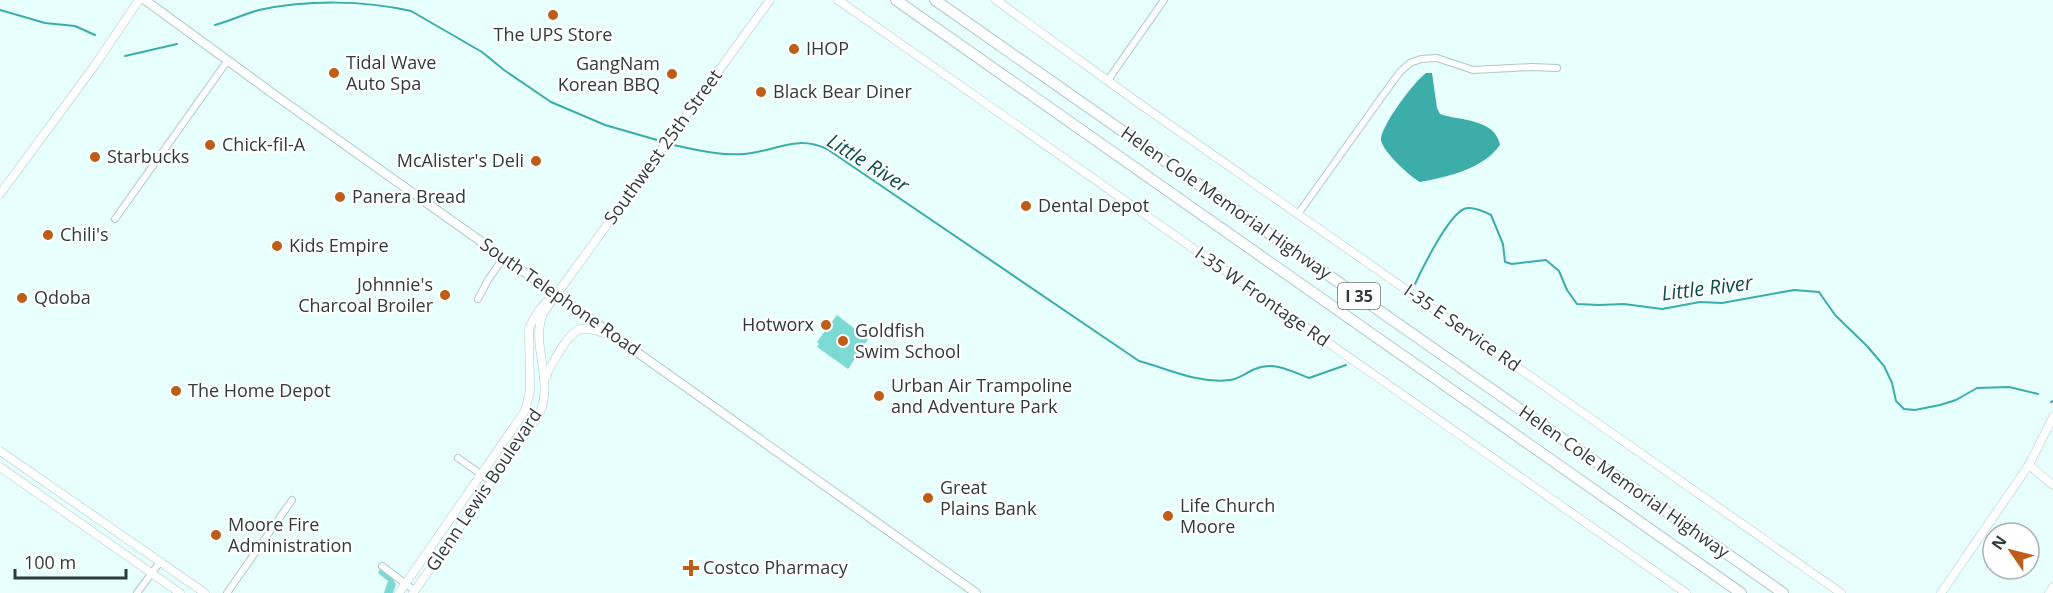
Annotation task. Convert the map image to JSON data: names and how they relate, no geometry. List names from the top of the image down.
{
  "streets": {
    "highway": ["Helen Cole Memorial Highway", "I 35"],
    "main road": ["South Telephone Road"],
    "street": [
      "Southwest 25th Street",
      "I-35 W Frontage Rd",
      "I-35 E Service Rd",
      "Glenn Lewis Boulevard"
    ]
  },
  "crossings": [
    ["Southwest 25th Street", "South Telephone Road"],
    ["Southwest 25th Street", "Glenn Lewis Boulevard"],
    ["South Telephone Road", "Glenn Lewis Boulevard"]
  ],
  "water": ["Little River"],
  "places": {
    "other": [
      "The UPS Store",
      "IHOP",
      "Tidal Wave Auto Spa",
      "GangNam Korean BBQ",
      "Black Bear Diner",
      "Chick-fil-A",
      "Starbucks",
      "McAlister's Deli",
      "Panera Bread",
      "Dental Depot",
      "Chili's",
      "Kids Empire",
      "Johnnie's Charcoal Broiler",
      "Qdoba",
      "Hotworx",
      "Goldfish Swim School",
      "The Home Depot",
      "Urban Air Trampoline and Adventure Park",
      "Great Plains Bank",
      "Life Church Moore",
      "Moore Fire Administration"
    ],
    "health": ["Costco Pharmacy"]
  },
  "scale_bar": "100 m",
  "north": "top left"
}
